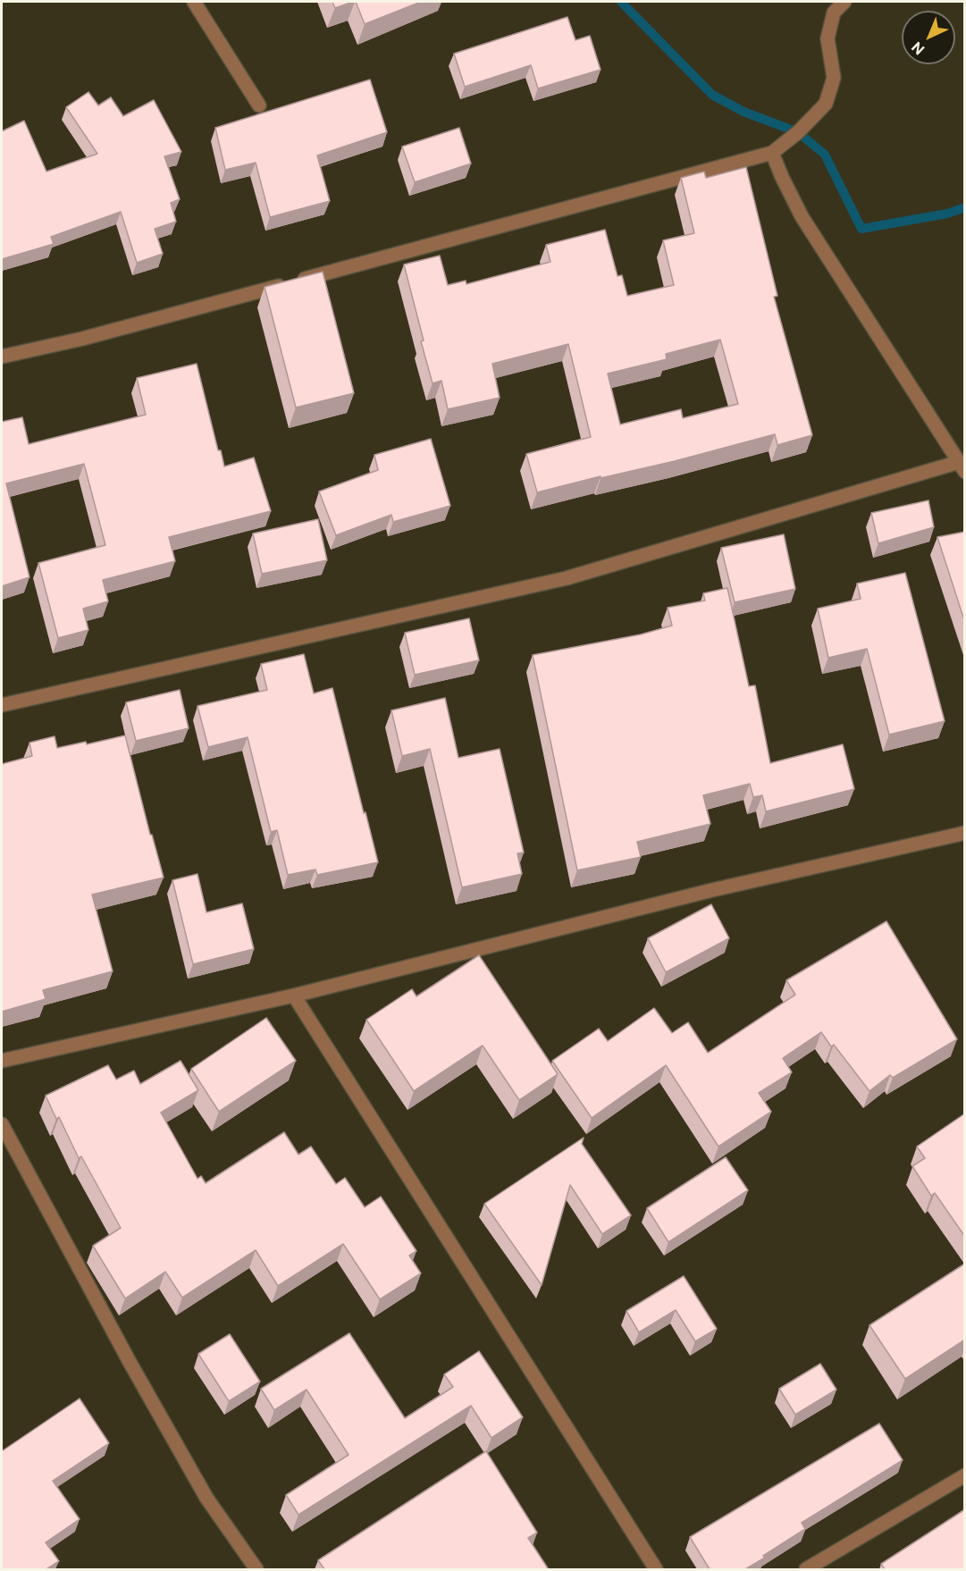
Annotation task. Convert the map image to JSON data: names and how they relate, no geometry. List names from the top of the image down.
{
  "north": "bottom left"
}
